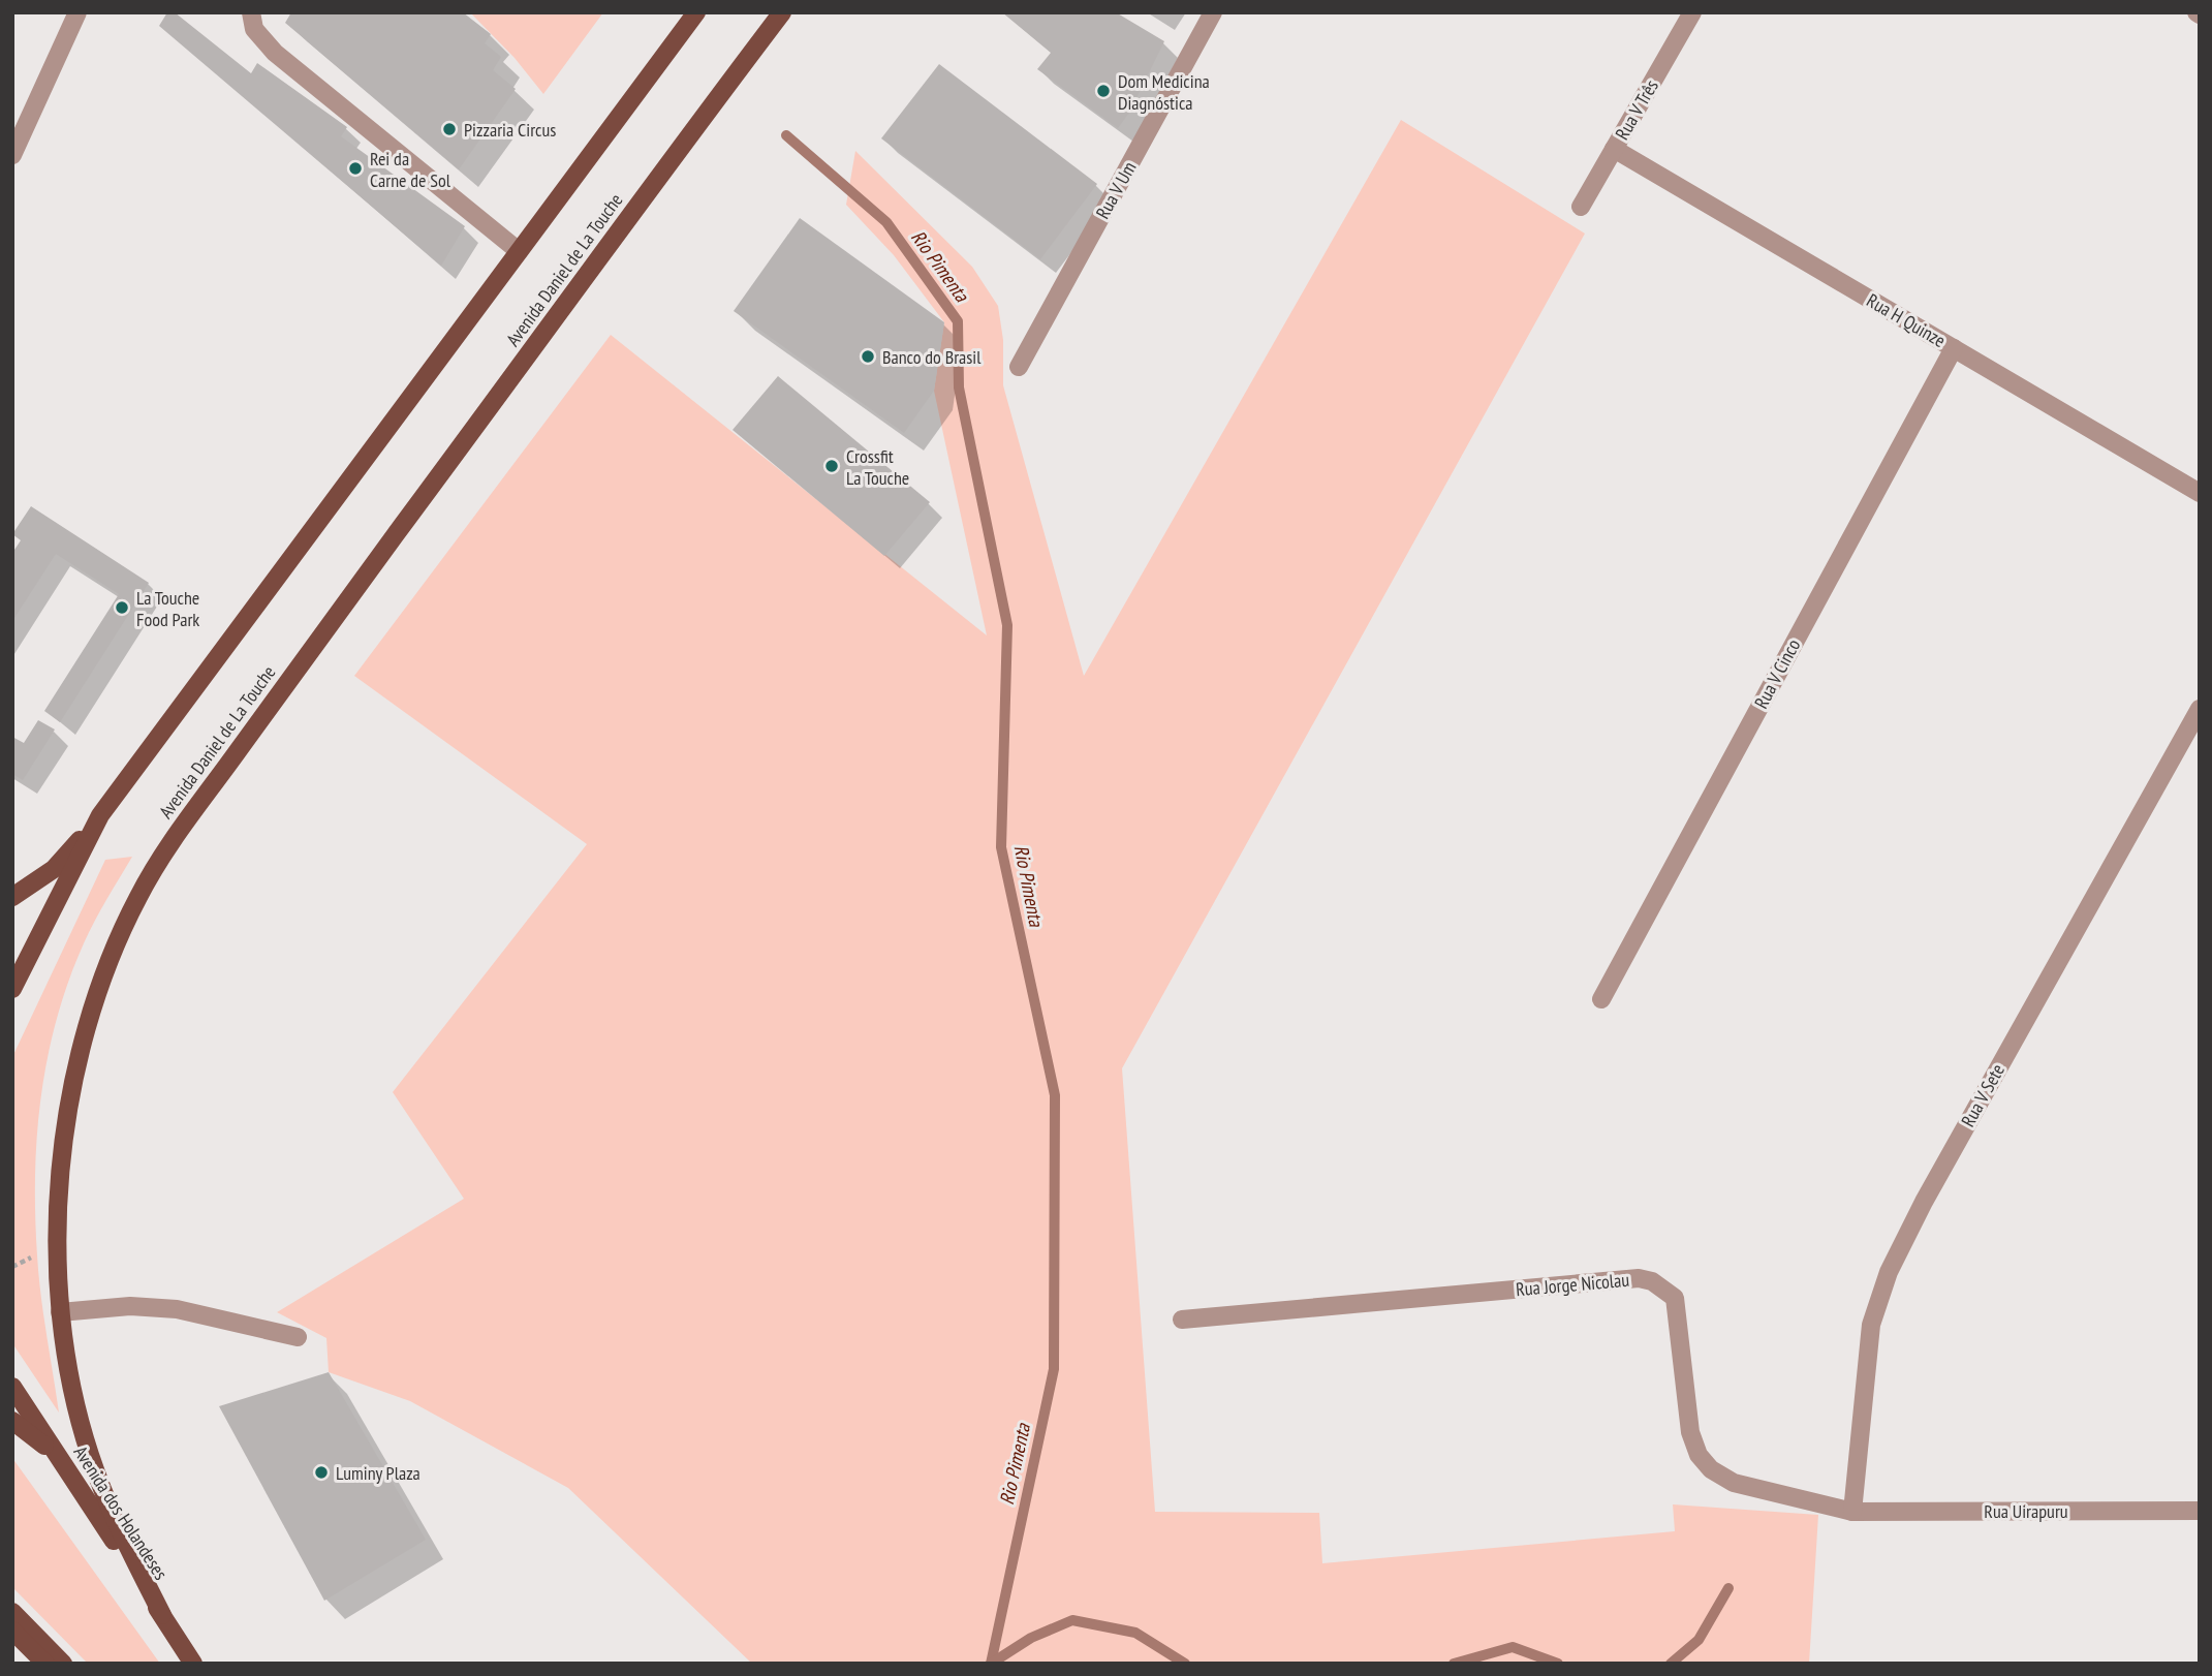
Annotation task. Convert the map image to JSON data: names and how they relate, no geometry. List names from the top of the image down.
{
  "streets": {
    "main road": ["Avenida Daniel de La Touche", "Avenida dos Holandeses"],
    "street": [
      "Rua V Três",
      "Rua V Um",
      "Rua H Quinze",
      "Rua V Cinco",
      "Rua V Sete",
      "Rua Jorge Nicolau",
      "Rua Uirapuru"
    ]
  },
  "crossings": [
    ["Rua V Três", "Rua H Quinze"],
    ["Avenida Daniel de La Touche", "Avenida dos Holandeses"],
    ["Rua H Quinze", "Rua V Cinco"],
    ["Rua V Sete", "Rua Jorge Nicolau"],
    ["Rua V Sete", "Rua Uirapuru"],
    ["Rua Jorge Nicolau", "Rua Uirapuru"]
  ],
  "water": ["Rio Pimenta"],
  "places": [
    "Dom Medicina Diagnóstica",
    "Pizzaria Circus",
    "Rei da Carne de Sol",
    "Banco do Brasil",
    "Crossfit La Touche",
    "La Touche Food Park",
    "Luminy Plaza"
  ]
}
